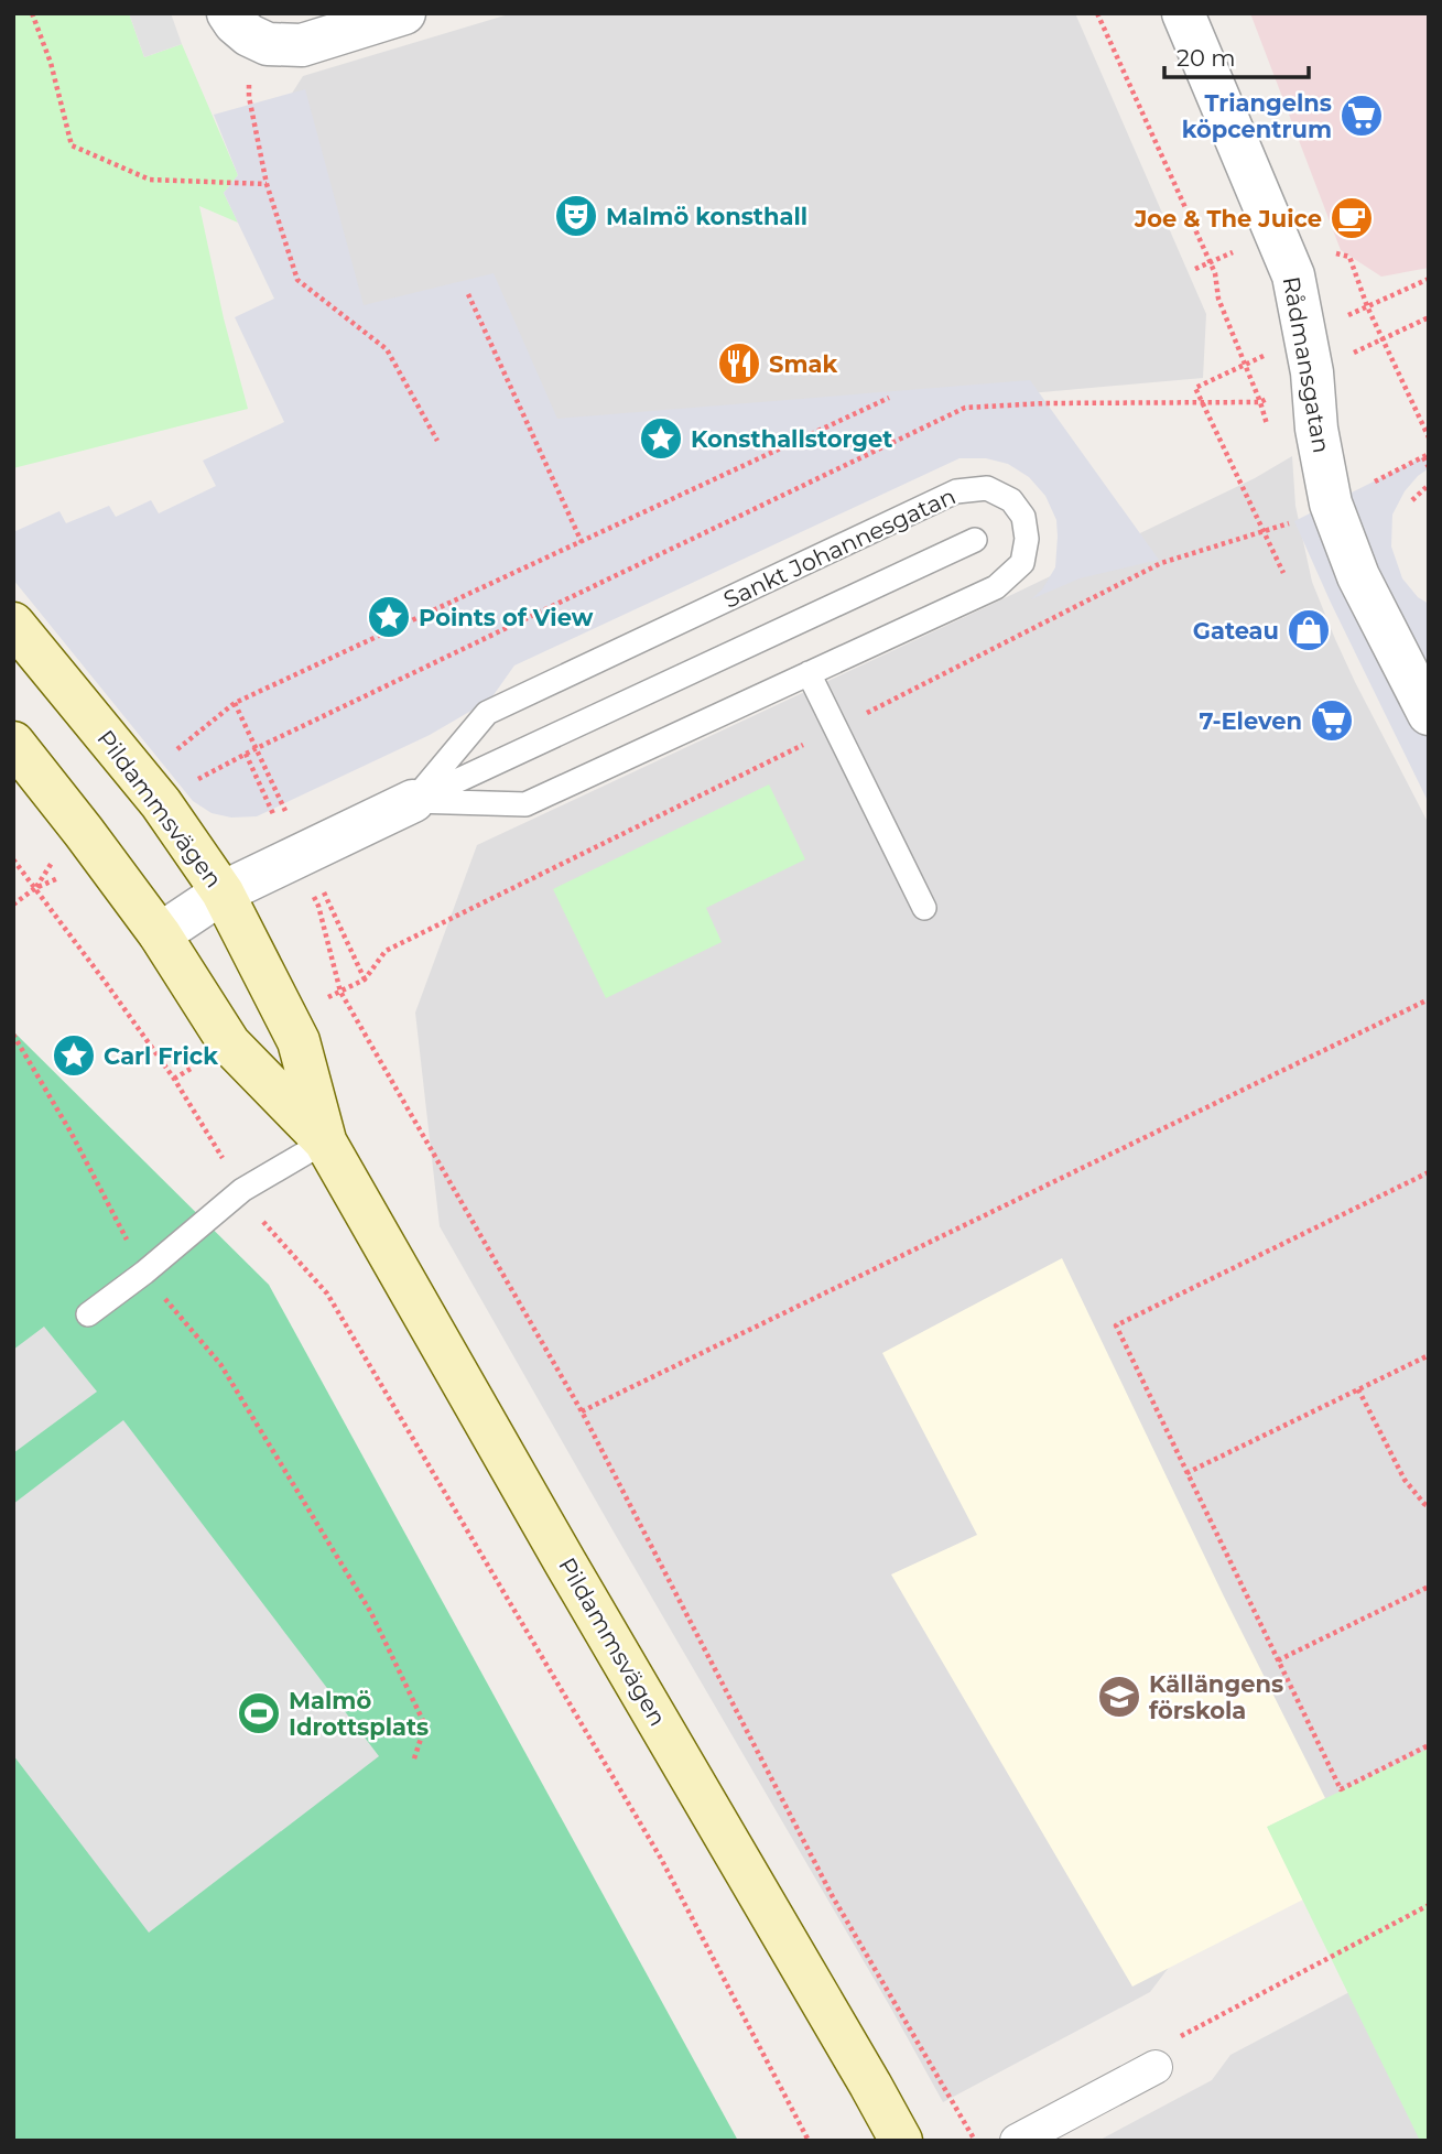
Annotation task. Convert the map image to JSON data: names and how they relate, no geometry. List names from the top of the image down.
{
  "streets": {
    "main road": ["Pildammsvägen"],
    "street": ["Rådmansgatan", "Sankt Johannesgatan"]
  },
  "crossings": [
    ["Sankt Johannesgatan", "Pildammsvägen"]
  ],
  "places": {
    "supermarket": ["Triangelns köpcentrum", "7-Eleven"],
    "theatre": ["Malmö konsthall"],
    "cafe": ["Joe & The Juice"],
    "restaurant": ["Smak"],
    "place": ["Konsthallstorget", "Points of View", "Carl Frick"],
    "shop": ["Gateau"],
    "school or university": ["Källängens förskola"],
    "sports": ["Malmö Idrottsplats"]
  },
  "scale_bar": "20 m"
}
